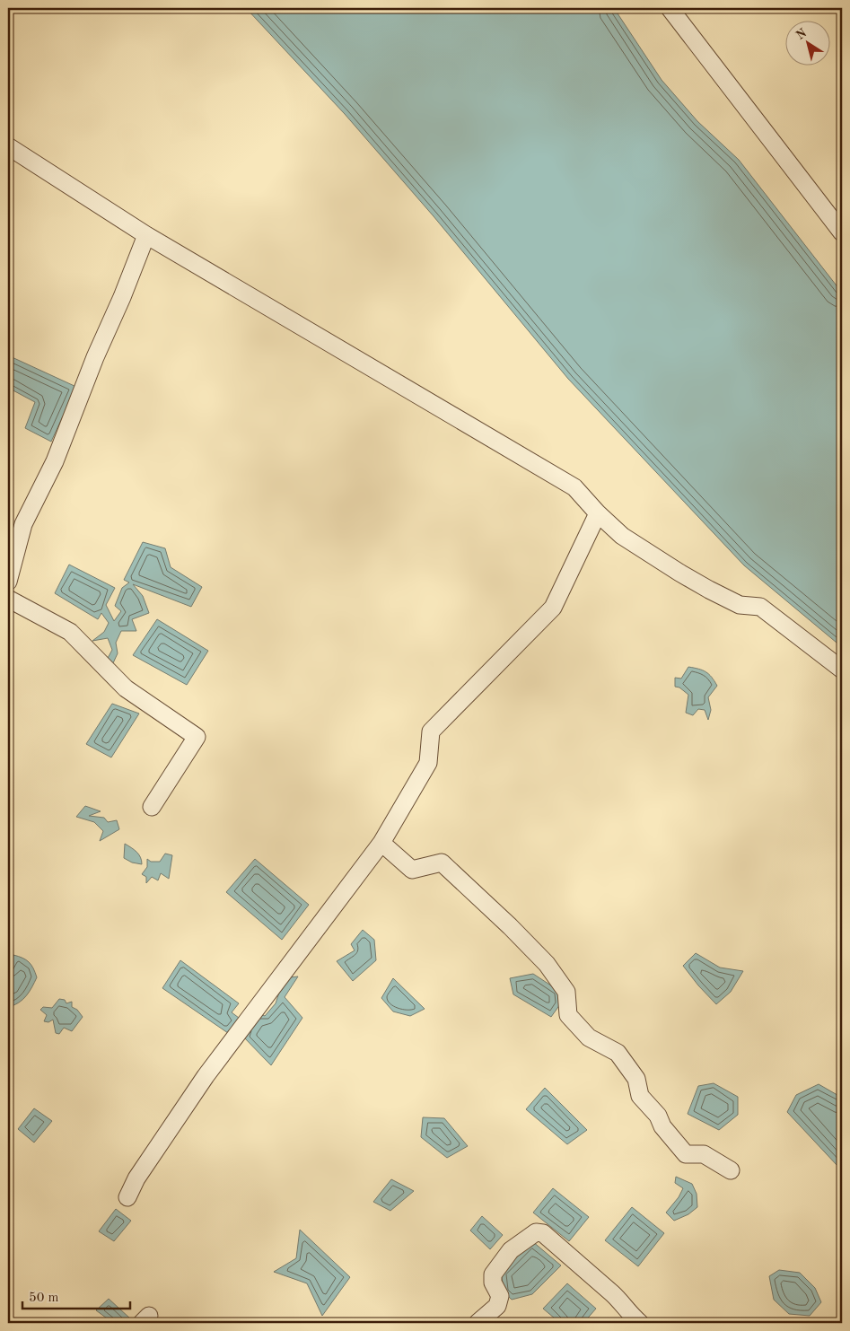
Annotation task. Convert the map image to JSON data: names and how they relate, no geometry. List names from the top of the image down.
{
  "scale_bar": "50 m",
  "north": "top left"
}
